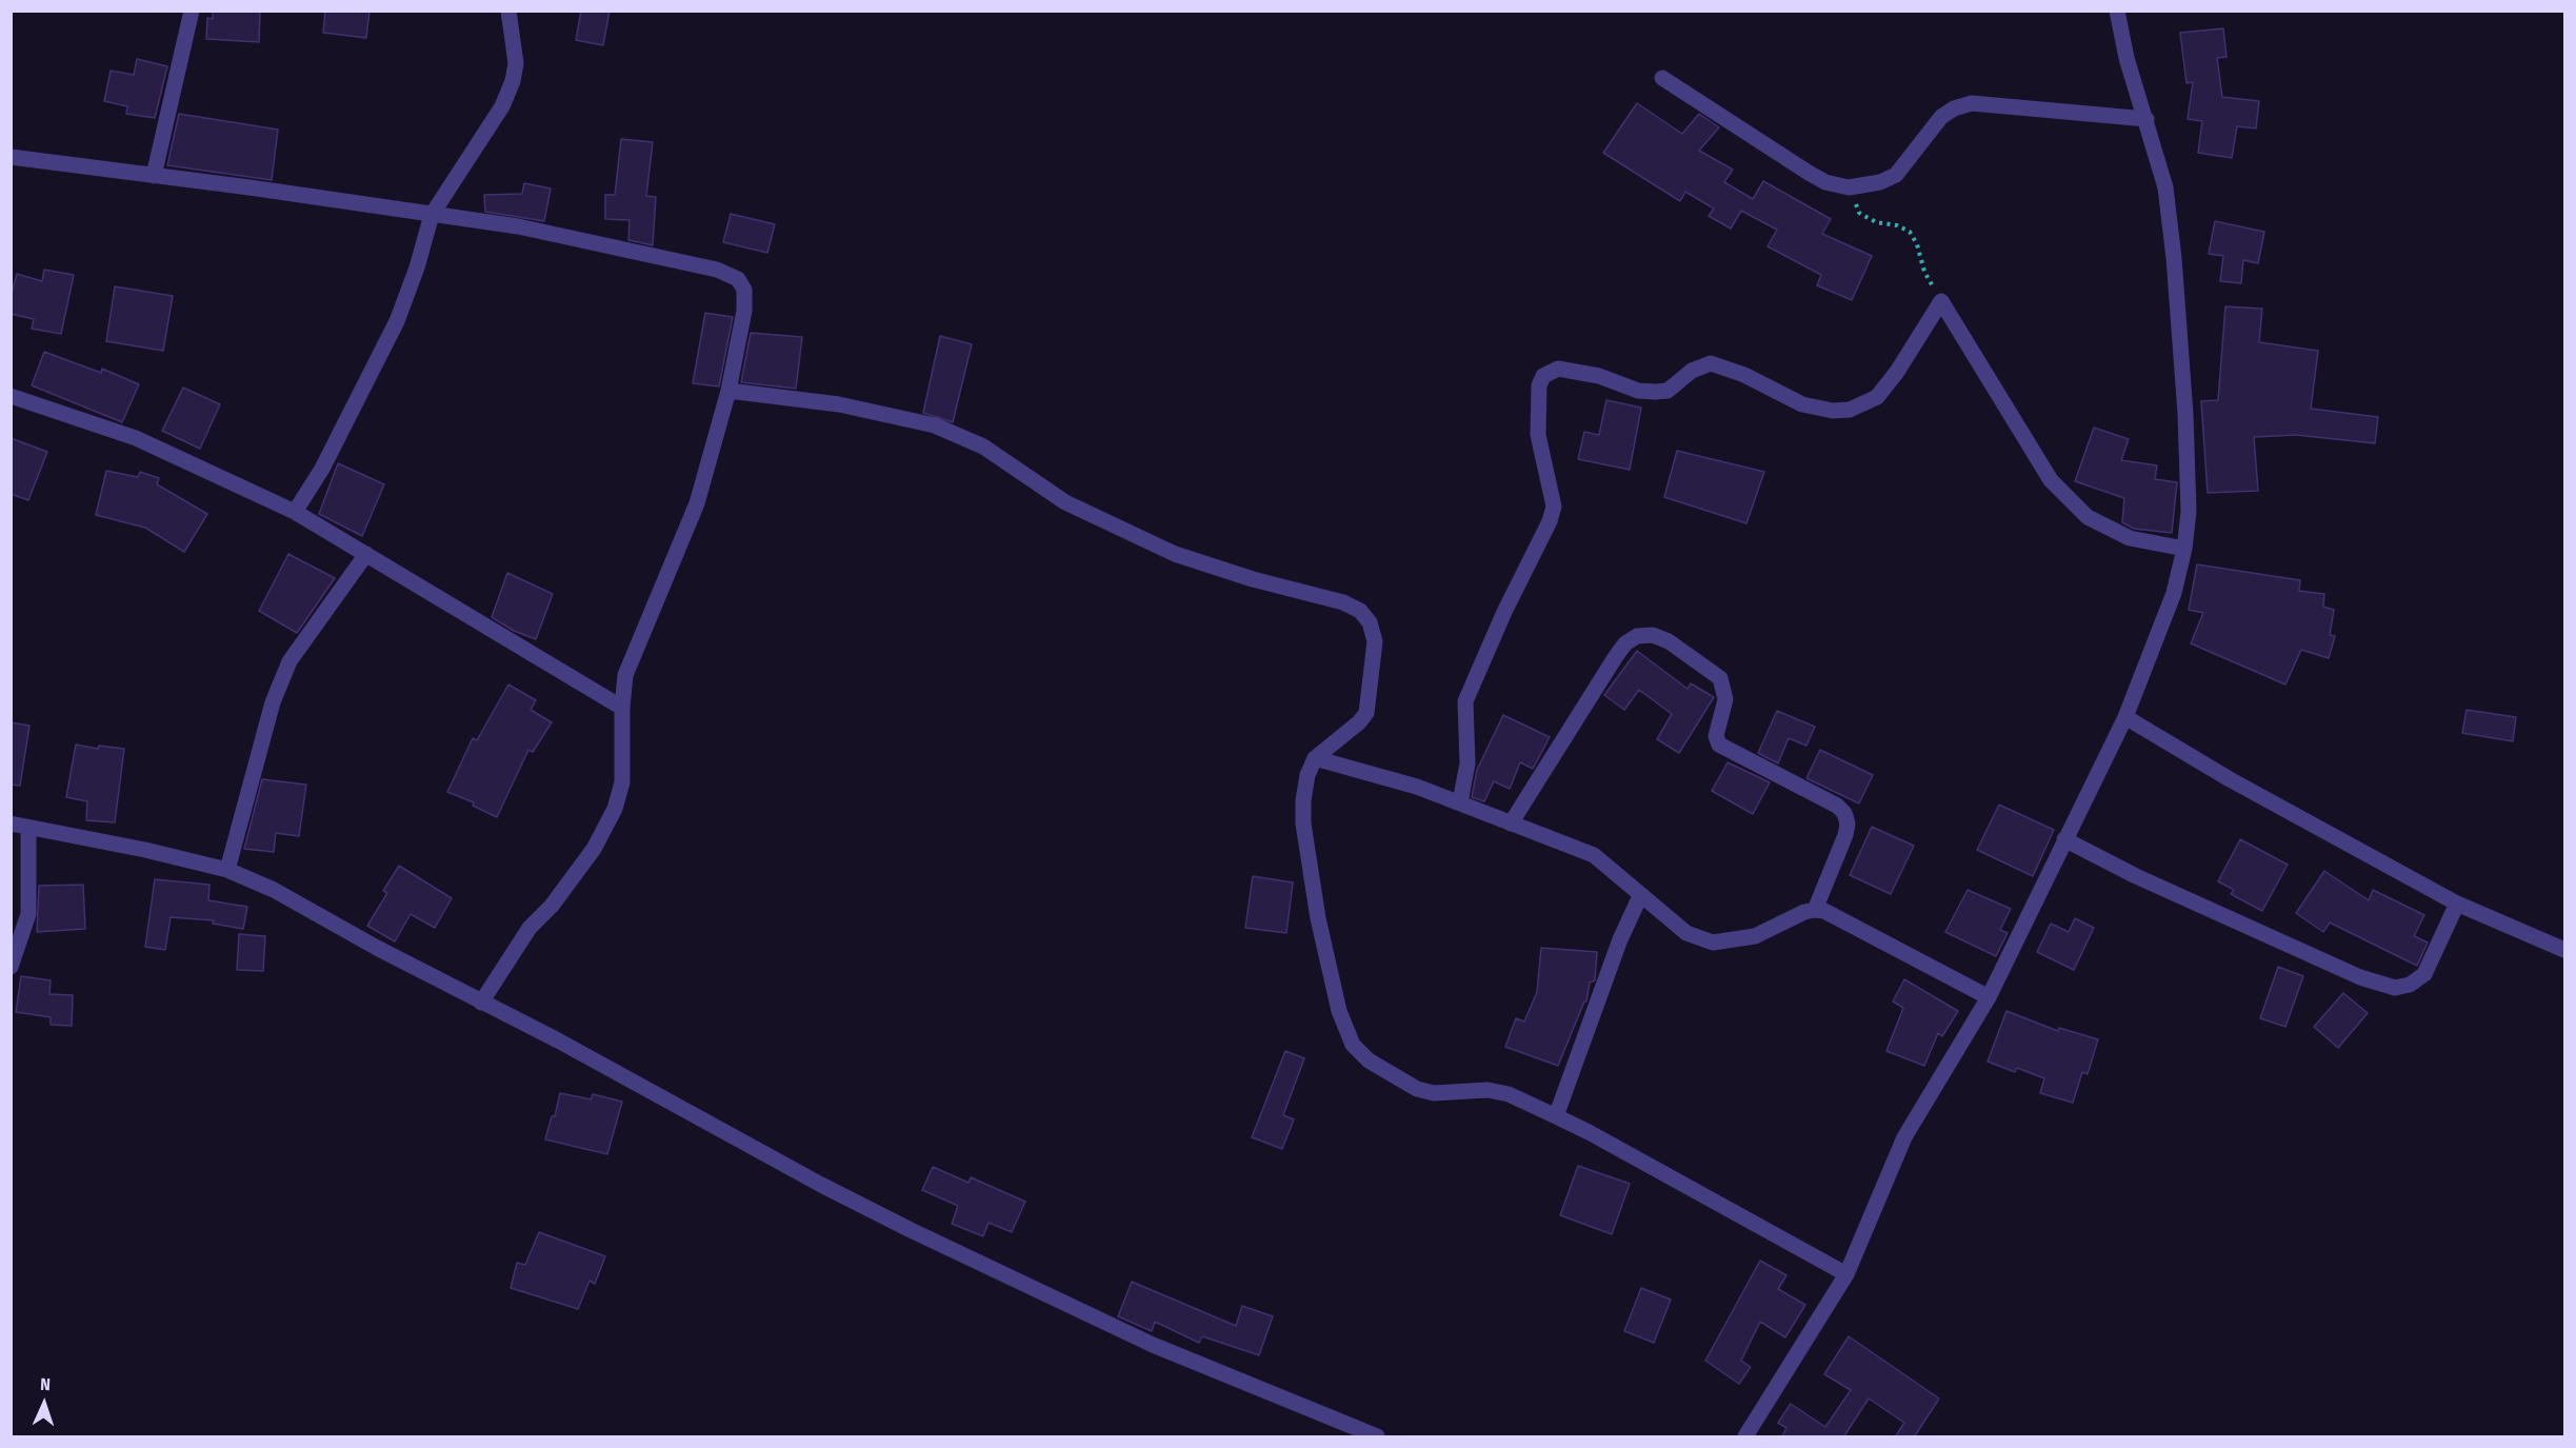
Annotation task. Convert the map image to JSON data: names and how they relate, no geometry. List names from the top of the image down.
{
  "north": "top"
}
